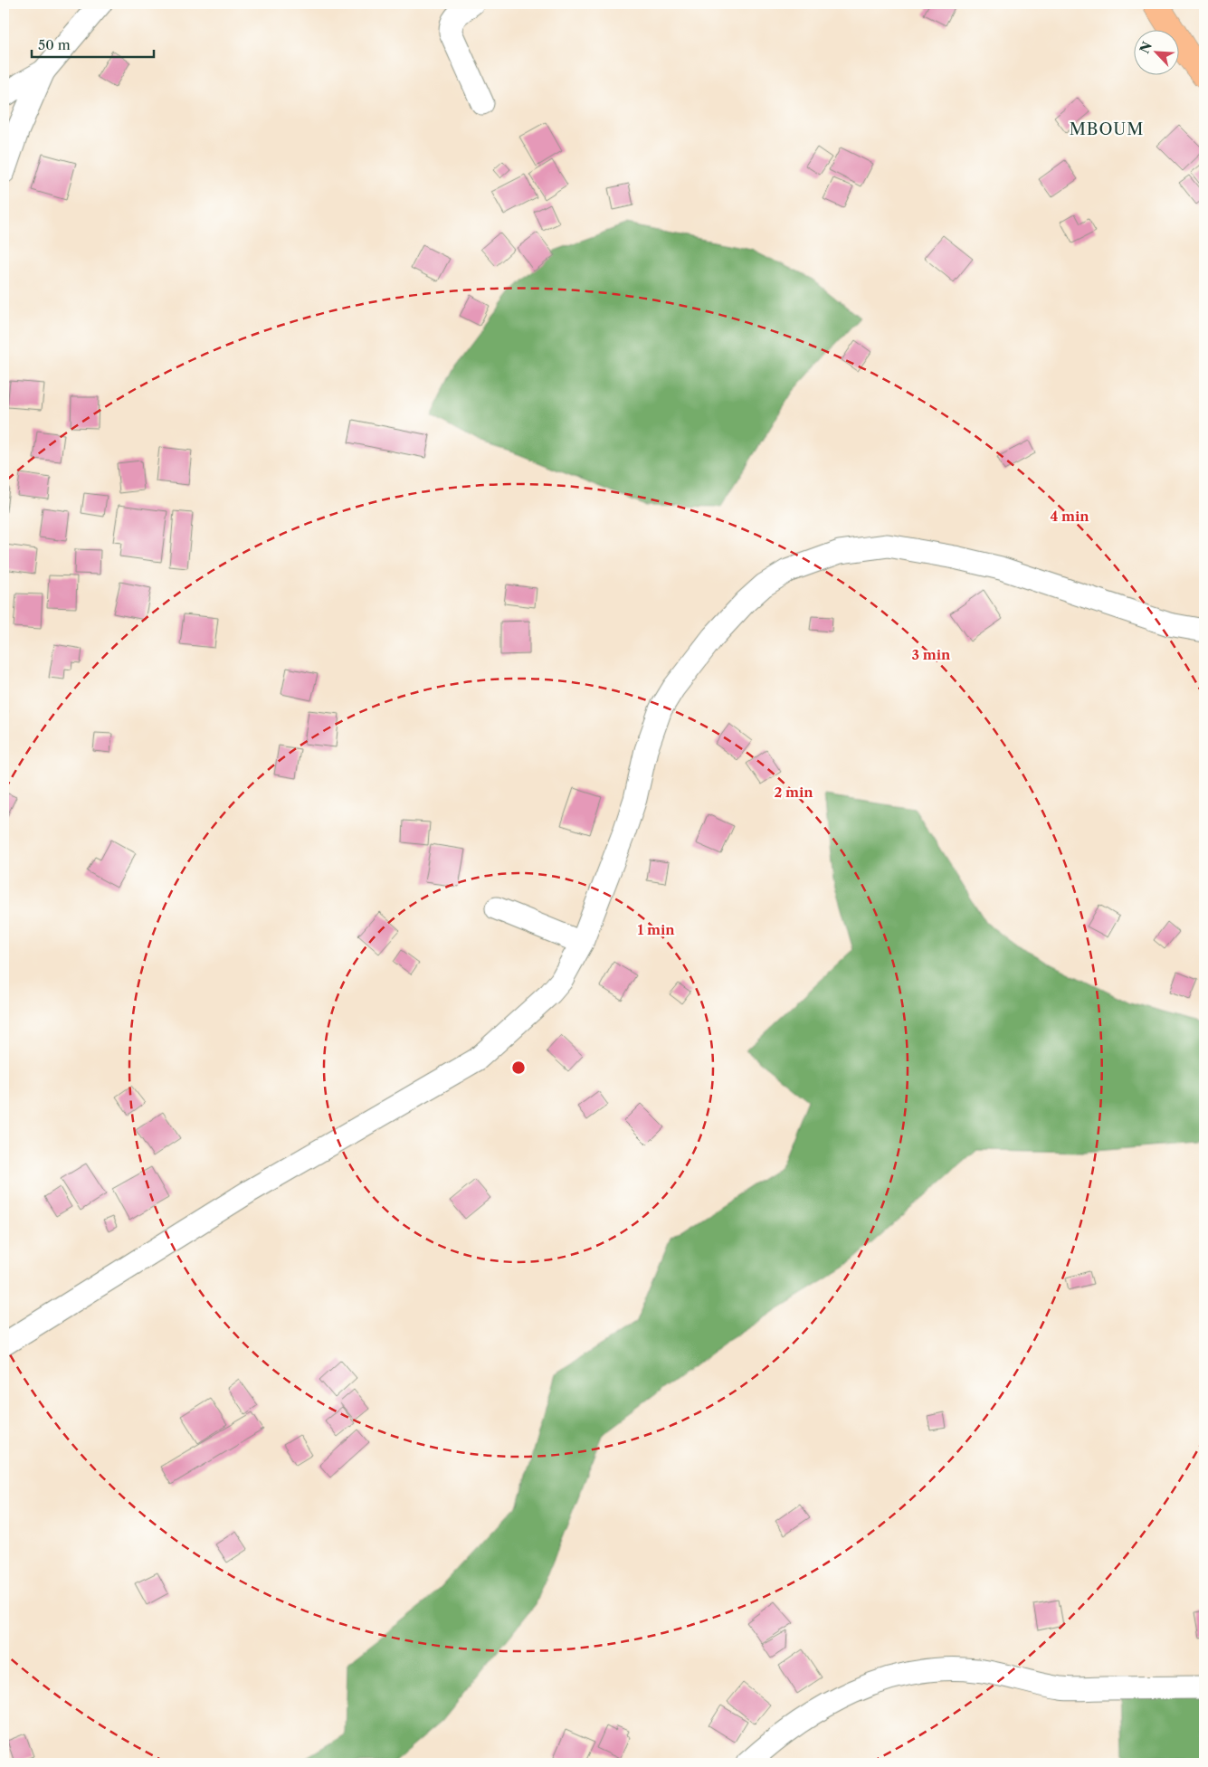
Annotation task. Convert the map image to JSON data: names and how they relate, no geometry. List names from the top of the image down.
{
  "districts": ["MBOUM"],
  "scale_bar": "50 m",
  "north": "top left",
  "rings": [
    "4 min",
    "3 min",
    "2 min",
    "1 min"
  ]
}
